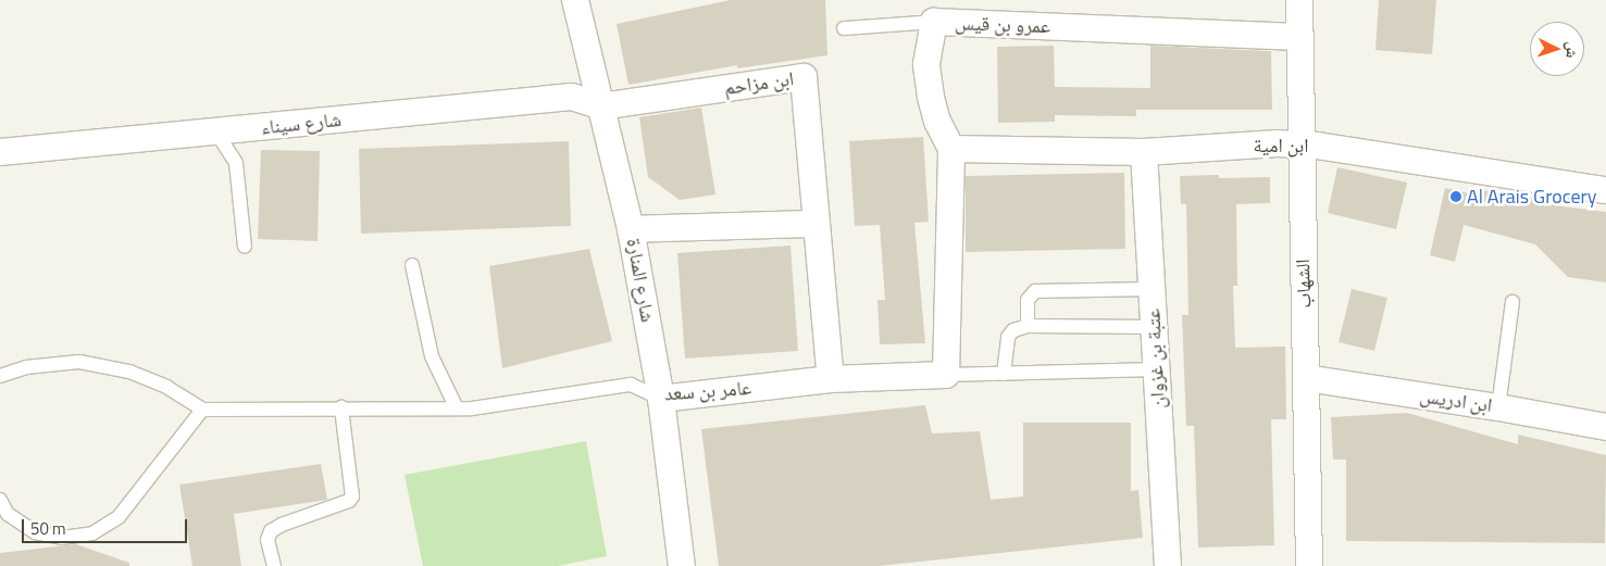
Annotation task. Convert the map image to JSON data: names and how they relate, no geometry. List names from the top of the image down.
{
  "streets": {
    "street": [
      "عمرو بن قيس",
      "ابن مزاحم",
      "شارع سيناء",
      "ابن امية",
      "شارع المنارة",
      "الشهاب",
      "عتبة بن غزوان",
      "عامر بن سعد",
      "ابن ادريس"
    ]
  },
  "crossings": [
    ["عمرو بن قيس", "ابن امية"],
    ["عمرو بن قيس", "الشهاب"],
    ["عمرو بن قيس", "عامر بن سعد"],
    ["ابن مزاحم", "شارع سيناء"],
    ["ابن مزاحم", "شارع المنارة"],
    ["ابن مزاحم", "عامر بن سعد"],
    ["شارع سيناء", "شارع المنارة"],
    ["ابن امية", "الشهاب"],
    ["ابن امية", "عتبة بن غزوان"],
    ["شارع المنارة", "عامر بن سعد"],
    ["الشهاب", "ابن ادريس"]
  ],
  "places": ["Al Arais Grocery"],
  "scale_bar": "50 m",
  "north": "right"
}
